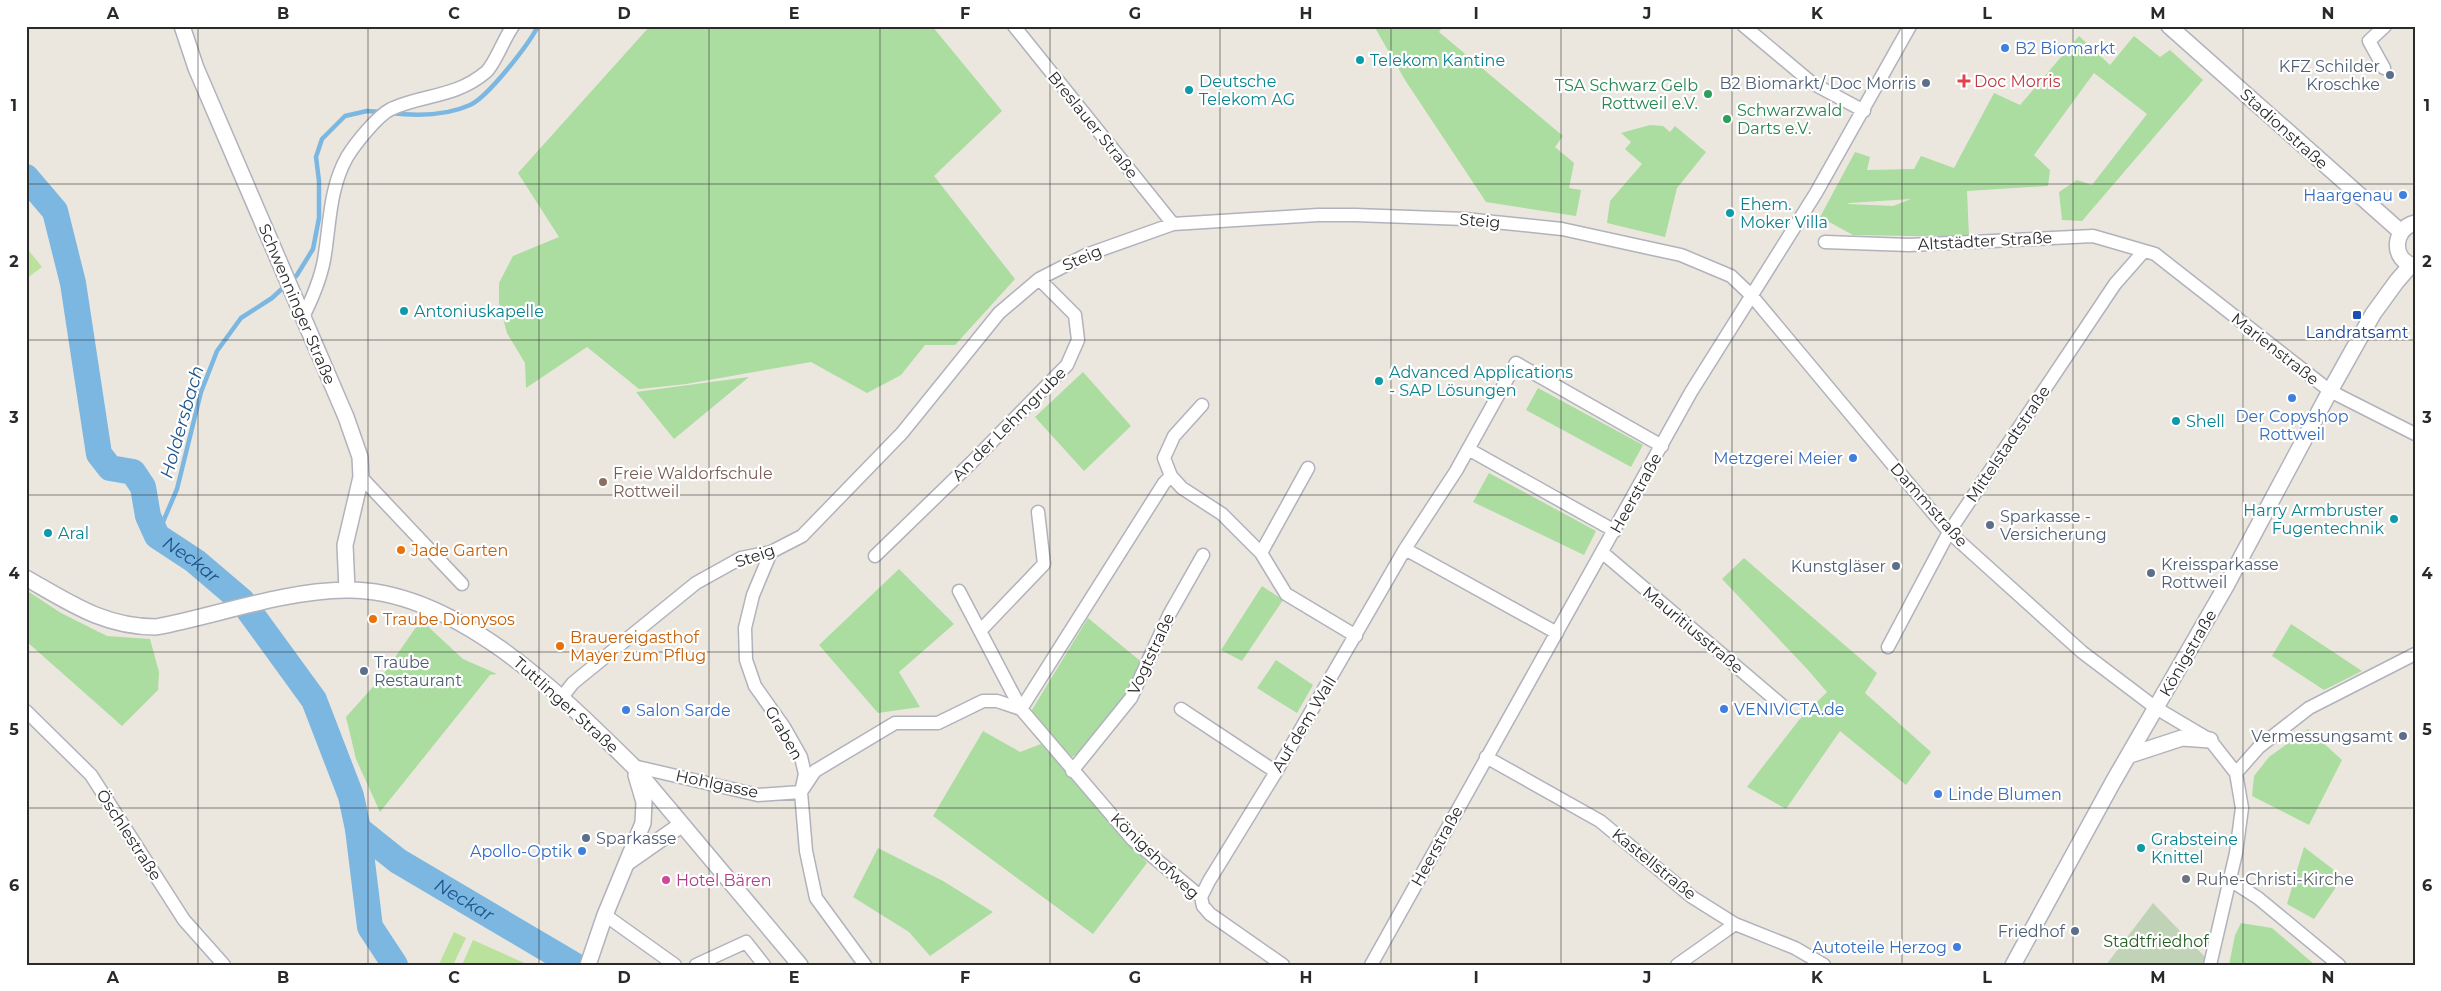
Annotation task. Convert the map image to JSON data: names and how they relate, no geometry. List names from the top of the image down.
{
  "streets": {
    "street": [
      "Breslauer Straße",
      "Stadionstraße",
      "Steig",
      "Altstädter Straße",
      "Schwenninger Straße",
      "Marienstraße",
      "An der Lehmgrube",
      "Mittelstadtstraße",
      "Heerstraße",
      "Dammstraße",
      "Mauritiusstraße",
      "Königstraße",
      "Vogtstraße",
      "Tuttlinger Straße",
      "Auf dem Wall",
      "Graben",
      "Hohlgasse",
      "Öschlestraße",
      "Königshofweg",
      "Kastellstraße"
    ]
  },
  "crossings": [
    ["Breslauer Straße", "Steig"],
    ["Stadionstraße", "Königstraße"],
    ["Steig", "An der Lehmgrube"],
    ["Steig", "Heerstraße"],
    ["Steig", "Dammstraße"],
    ["Steig", "Tuttlinger Straße"],
    ["Steig", "Graben"],
    ["Altstädter Straße", "Marienstraße"],
    ["Altstädter Straße", "Mittelstadtstraße"],
    ["Schwenninger Straße", "Tuttlinger Straße"],
    ["Marienstraße", "Mittelstadtstraße"],
    ["Marienstraße", "Königstraße"],
    ["Mittelstadtstraße", "Dammstraße"],
    ["Heerstraße", "Dammstraße"],
    ["Heerstraße", "Mauritiusstraße"],
    ["Heerstraße", "Auf dem Wall"],
    ["Heerstraße", "Kastellstraße"],
    ["Dammstraße", "Königstraße"],
    ["Vogtstraße", "Königshofweg"],
    ["Tuttlinger Straße", "Hohlgasse"],
    ["Auf dem Wall", "Königshofweg"],
    ["Graben", "Hohlgasse"]
  ],
  "water": ["Holdersbach", "Neckar"],
  "parks": ["Stadtfriedhof"],
  "places": {
    "other": [
      "B2 Biomarkt",
      "Telekom Kantine",
      "KFZ Schilder Kroschke",
      "B2 Biomarkt/ Doc Morris",
      "Deutsche Telekom AG",
      "TSA Schwarz Gelb Rottweil e.V.",
      "Schwarzwald Darts e.V.",
      "Haargenau",
      "Ehem. Moker Villa",
      "Antoniuskapelle",
      "Advanced Applications - SAP Lösungen",
      "Der Copyshop Rottweil",
      "Shell",
      "Metzgerei Meier",
      "Freie Waldorfschule Rottweil",
      "Harry Armbruster Fugentechnik",
      "Sparkasse - Versicherung",
      "Aral",
      "Jade Garten",
      "Kunstgläser",
      "Kreissparkasse Rottweil",
      "Traube Dionysos",
      "Brauereigasthof Mayer zum Pflug",
      "Traube Restaurant",
      "VENIVICTA.de",
      "Salon Sarde",
      "Vermessungsamt",
      "Linde Blumen",
      "Sparkasse",
      "Grabsteine Knittel",
      "Apollo-Optik",
      "Ruhe-Christi-Kirche",
      "Hotel Bären",
      "Friedhof",
      "Autoteile Herzog"
    ],
    "health": ["Doc Morris"],
    "transit": ["Landratsamt"]
  },
  "grid": {
    "columns": [
      "A",
      "B",
      "C",
      "D",
      "E",
      "F",
      "G",
      "H",
      "I",
      "J",
      "K",
      "L",
      "M",
      "N"
    ],
    "rows": [
      "1",
      "2",
      "3",
      "4",
      "5",
      "6"
    ]
  }
}
